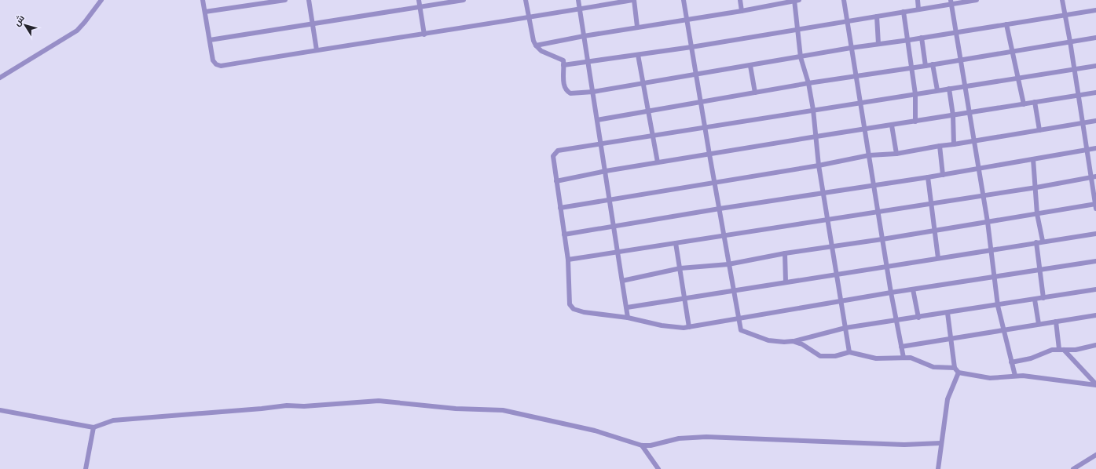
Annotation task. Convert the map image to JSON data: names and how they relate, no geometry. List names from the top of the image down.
{
  "north": "top left"
}
